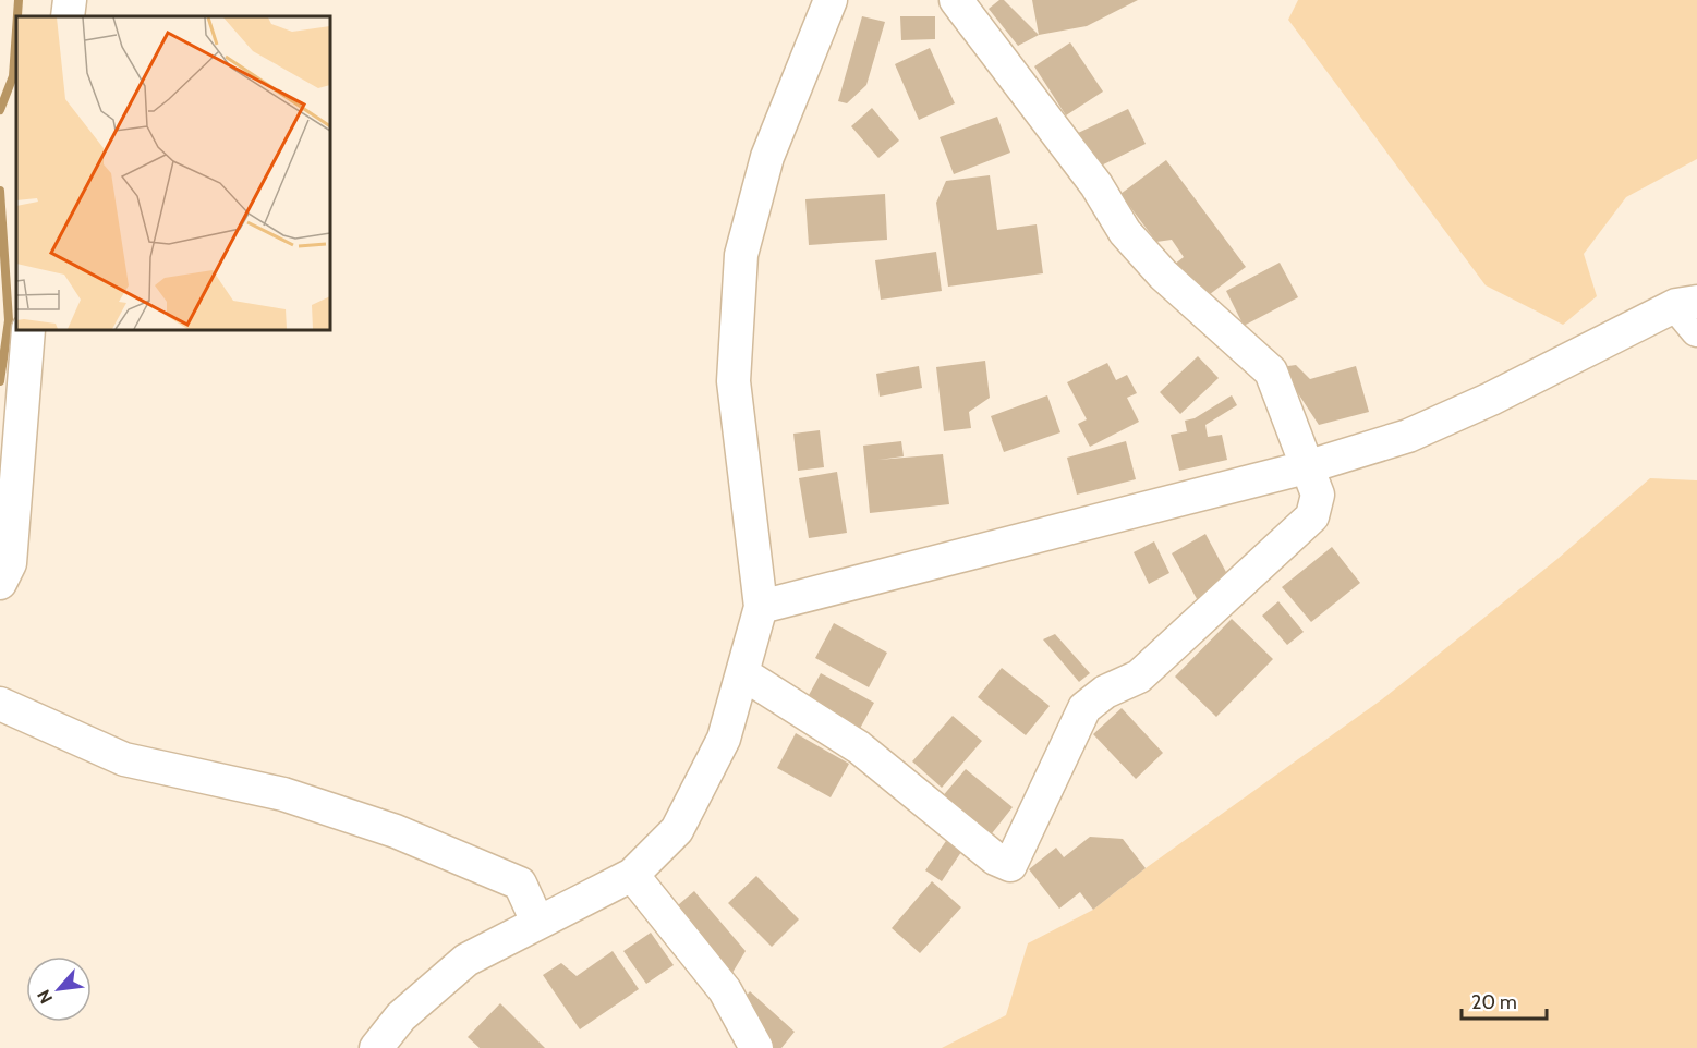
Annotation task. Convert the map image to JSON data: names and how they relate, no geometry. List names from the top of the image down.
{
  "scale_bar": "20 m",
  "north": "bottom left"
}
